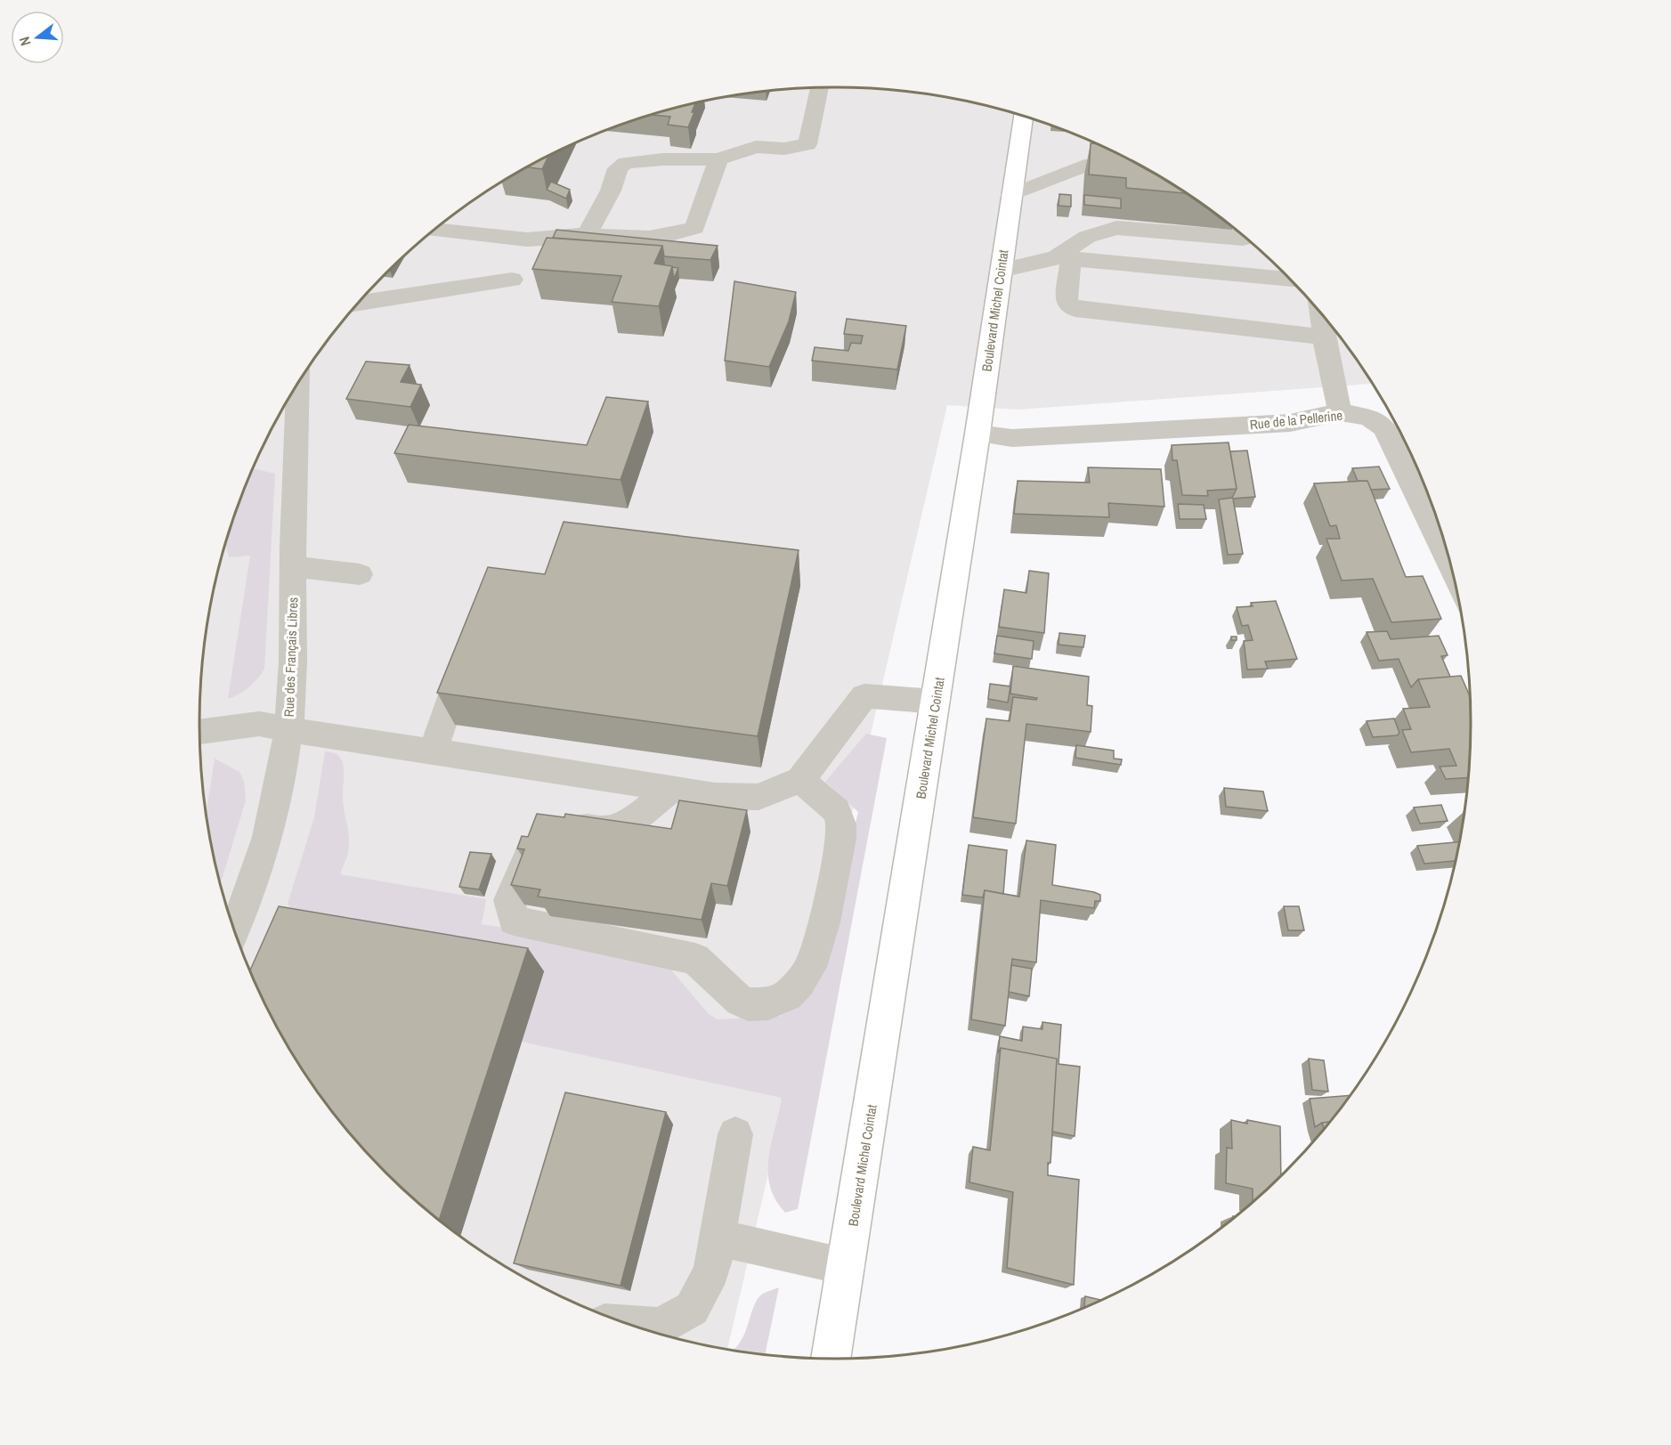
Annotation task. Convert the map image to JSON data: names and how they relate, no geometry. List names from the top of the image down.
{
  "streets": {
    "main road": ["Boulevard Michel Cointat"],
    "street": ["Rue de la Pellerine", "Rue des Français Libres"]
  },
  "crossings": [
    ["Boulevard Michel Cointat", "Rue de la Pellerine"]
  ],
  "north": "left"
}
